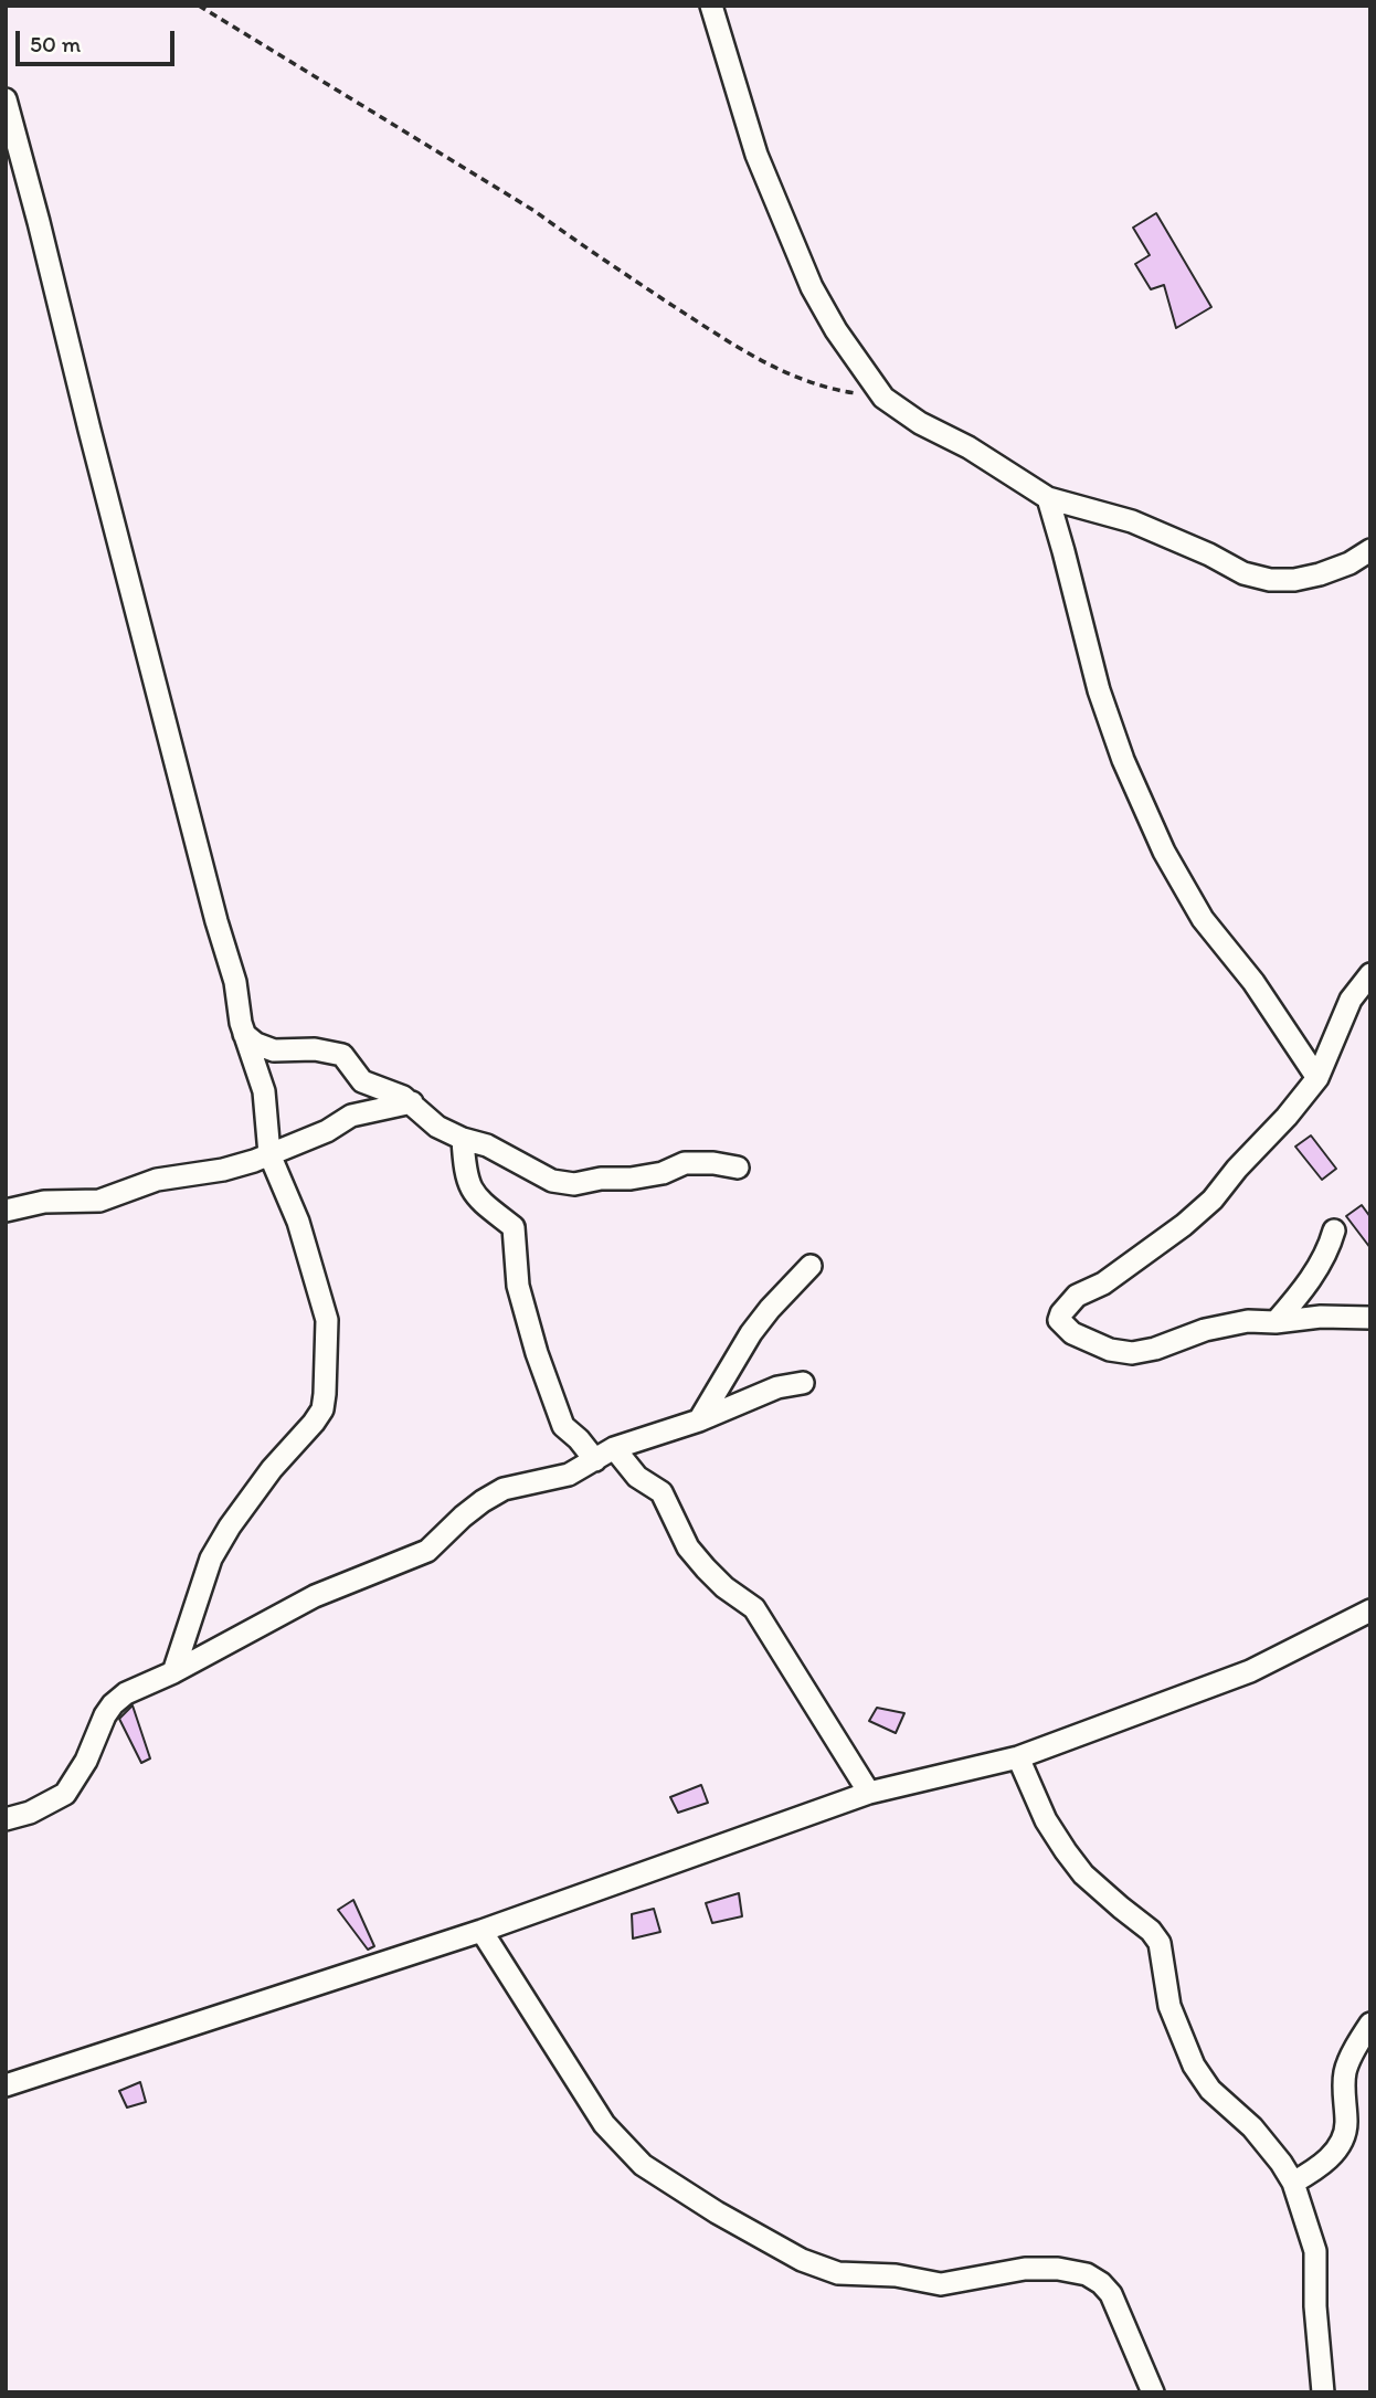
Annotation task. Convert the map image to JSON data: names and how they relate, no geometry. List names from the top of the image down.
{
  "scale_bar": "50 m"
}
